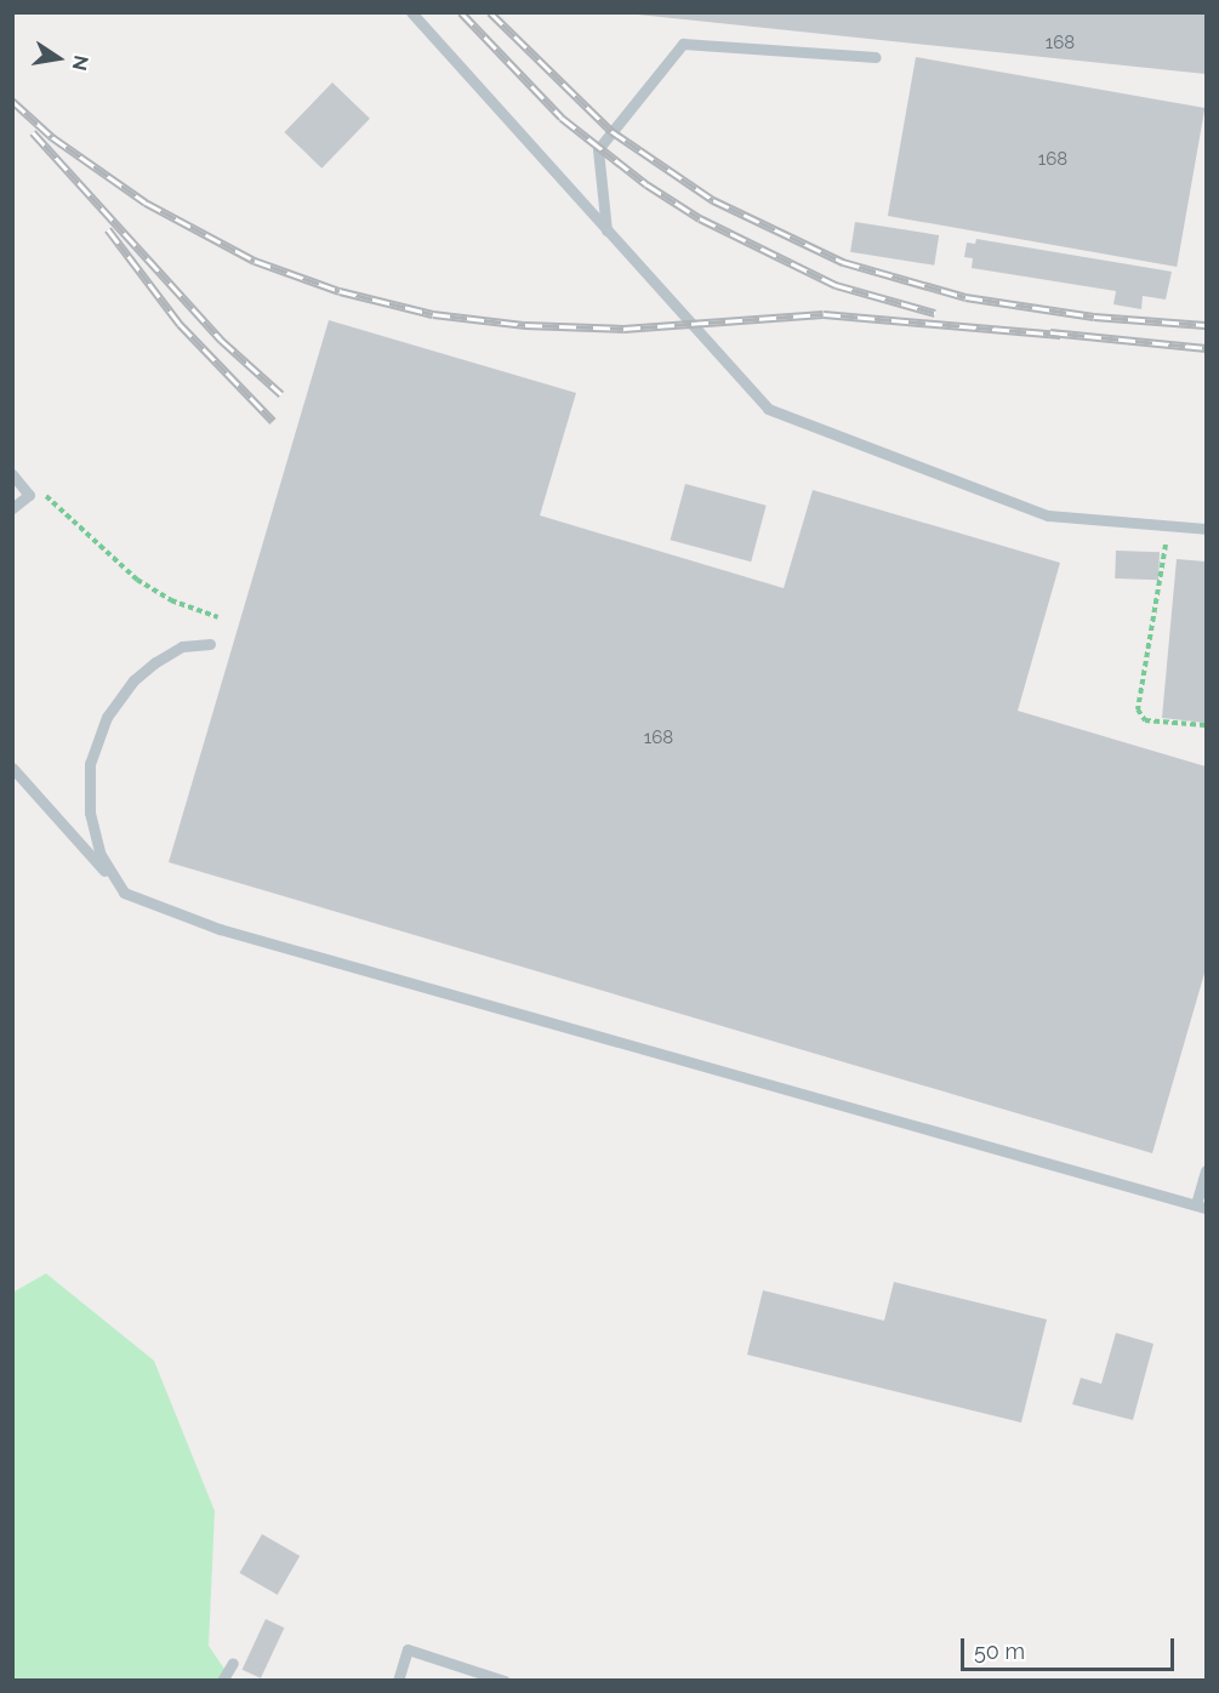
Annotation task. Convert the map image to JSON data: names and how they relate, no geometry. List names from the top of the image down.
{
  "house_numbers": ["168", "168", "168"],
  "scale_bar": "50 m",
  "north": "right"
}
